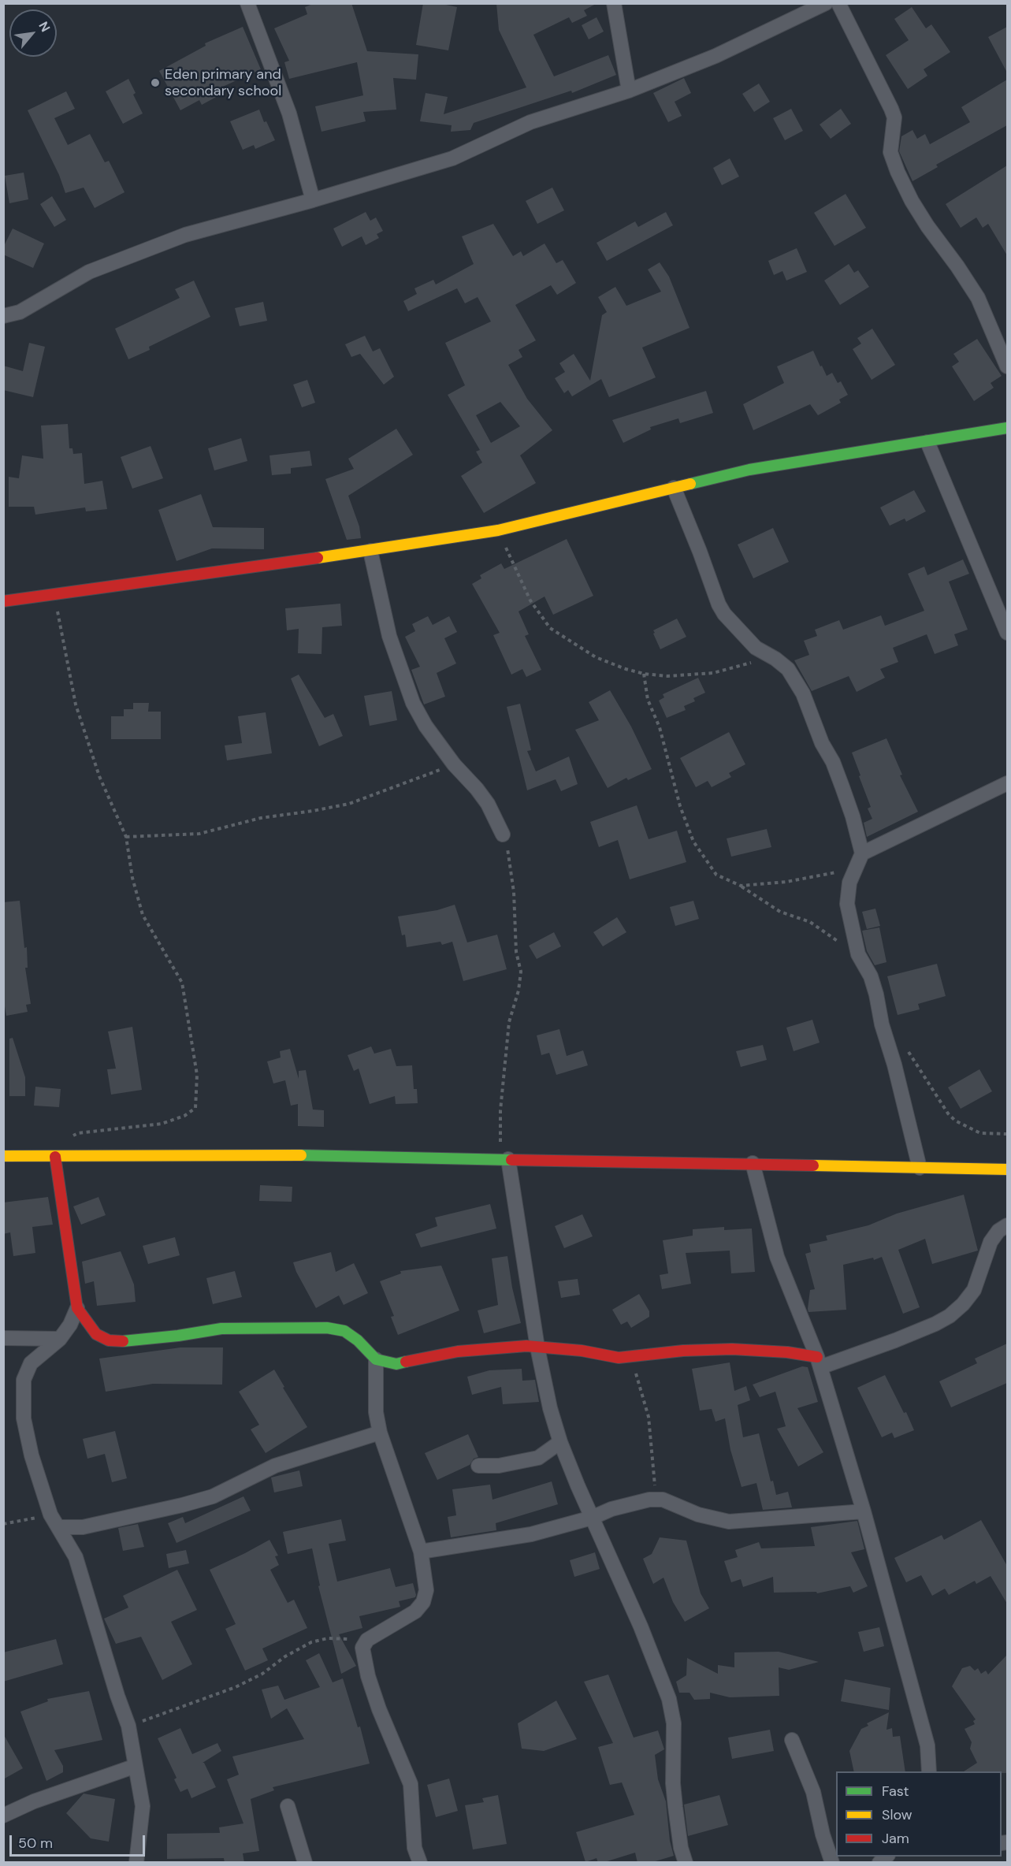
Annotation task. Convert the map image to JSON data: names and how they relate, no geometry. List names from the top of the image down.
{
  "places": ["Eden primary and secondary school"],
  "legend": ["Fast", "Slow", "Jam"],
  "scale_bar": "50 m",
  "north": "top right"
}
